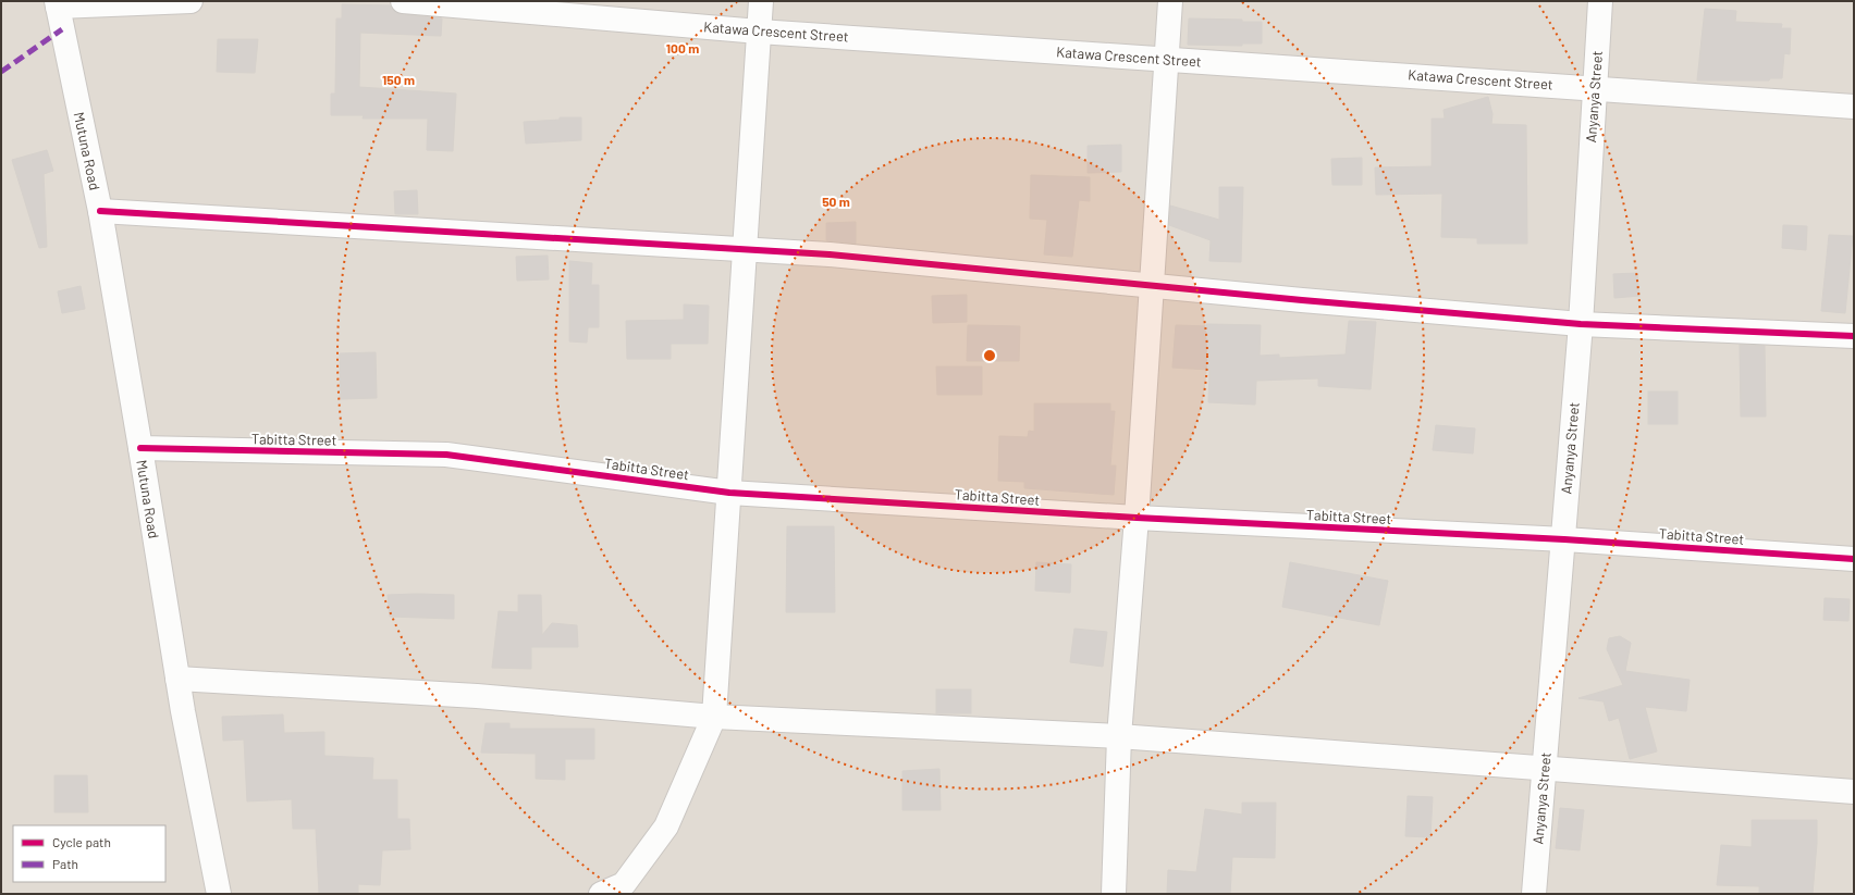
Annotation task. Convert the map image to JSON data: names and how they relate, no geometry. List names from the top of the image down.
{
  "streets": {
    "street": [
      "Katawa Crescent Street",
      "Anyanya Street",
      "Mutuna Road",
      "Tabitta Street"
    ]
  },
  "crossings": [
    ["Katawa Crescent Street", "Anyanya Street"],
    ["Anyanya Street", "Tabitta Street"],
    ["Mutuna Road", "Tabitta Street"]
  ],
  "legend": ["Cycle path", "Path"],
  "rings": ["100 m", "150 m", "50 m"]
}
